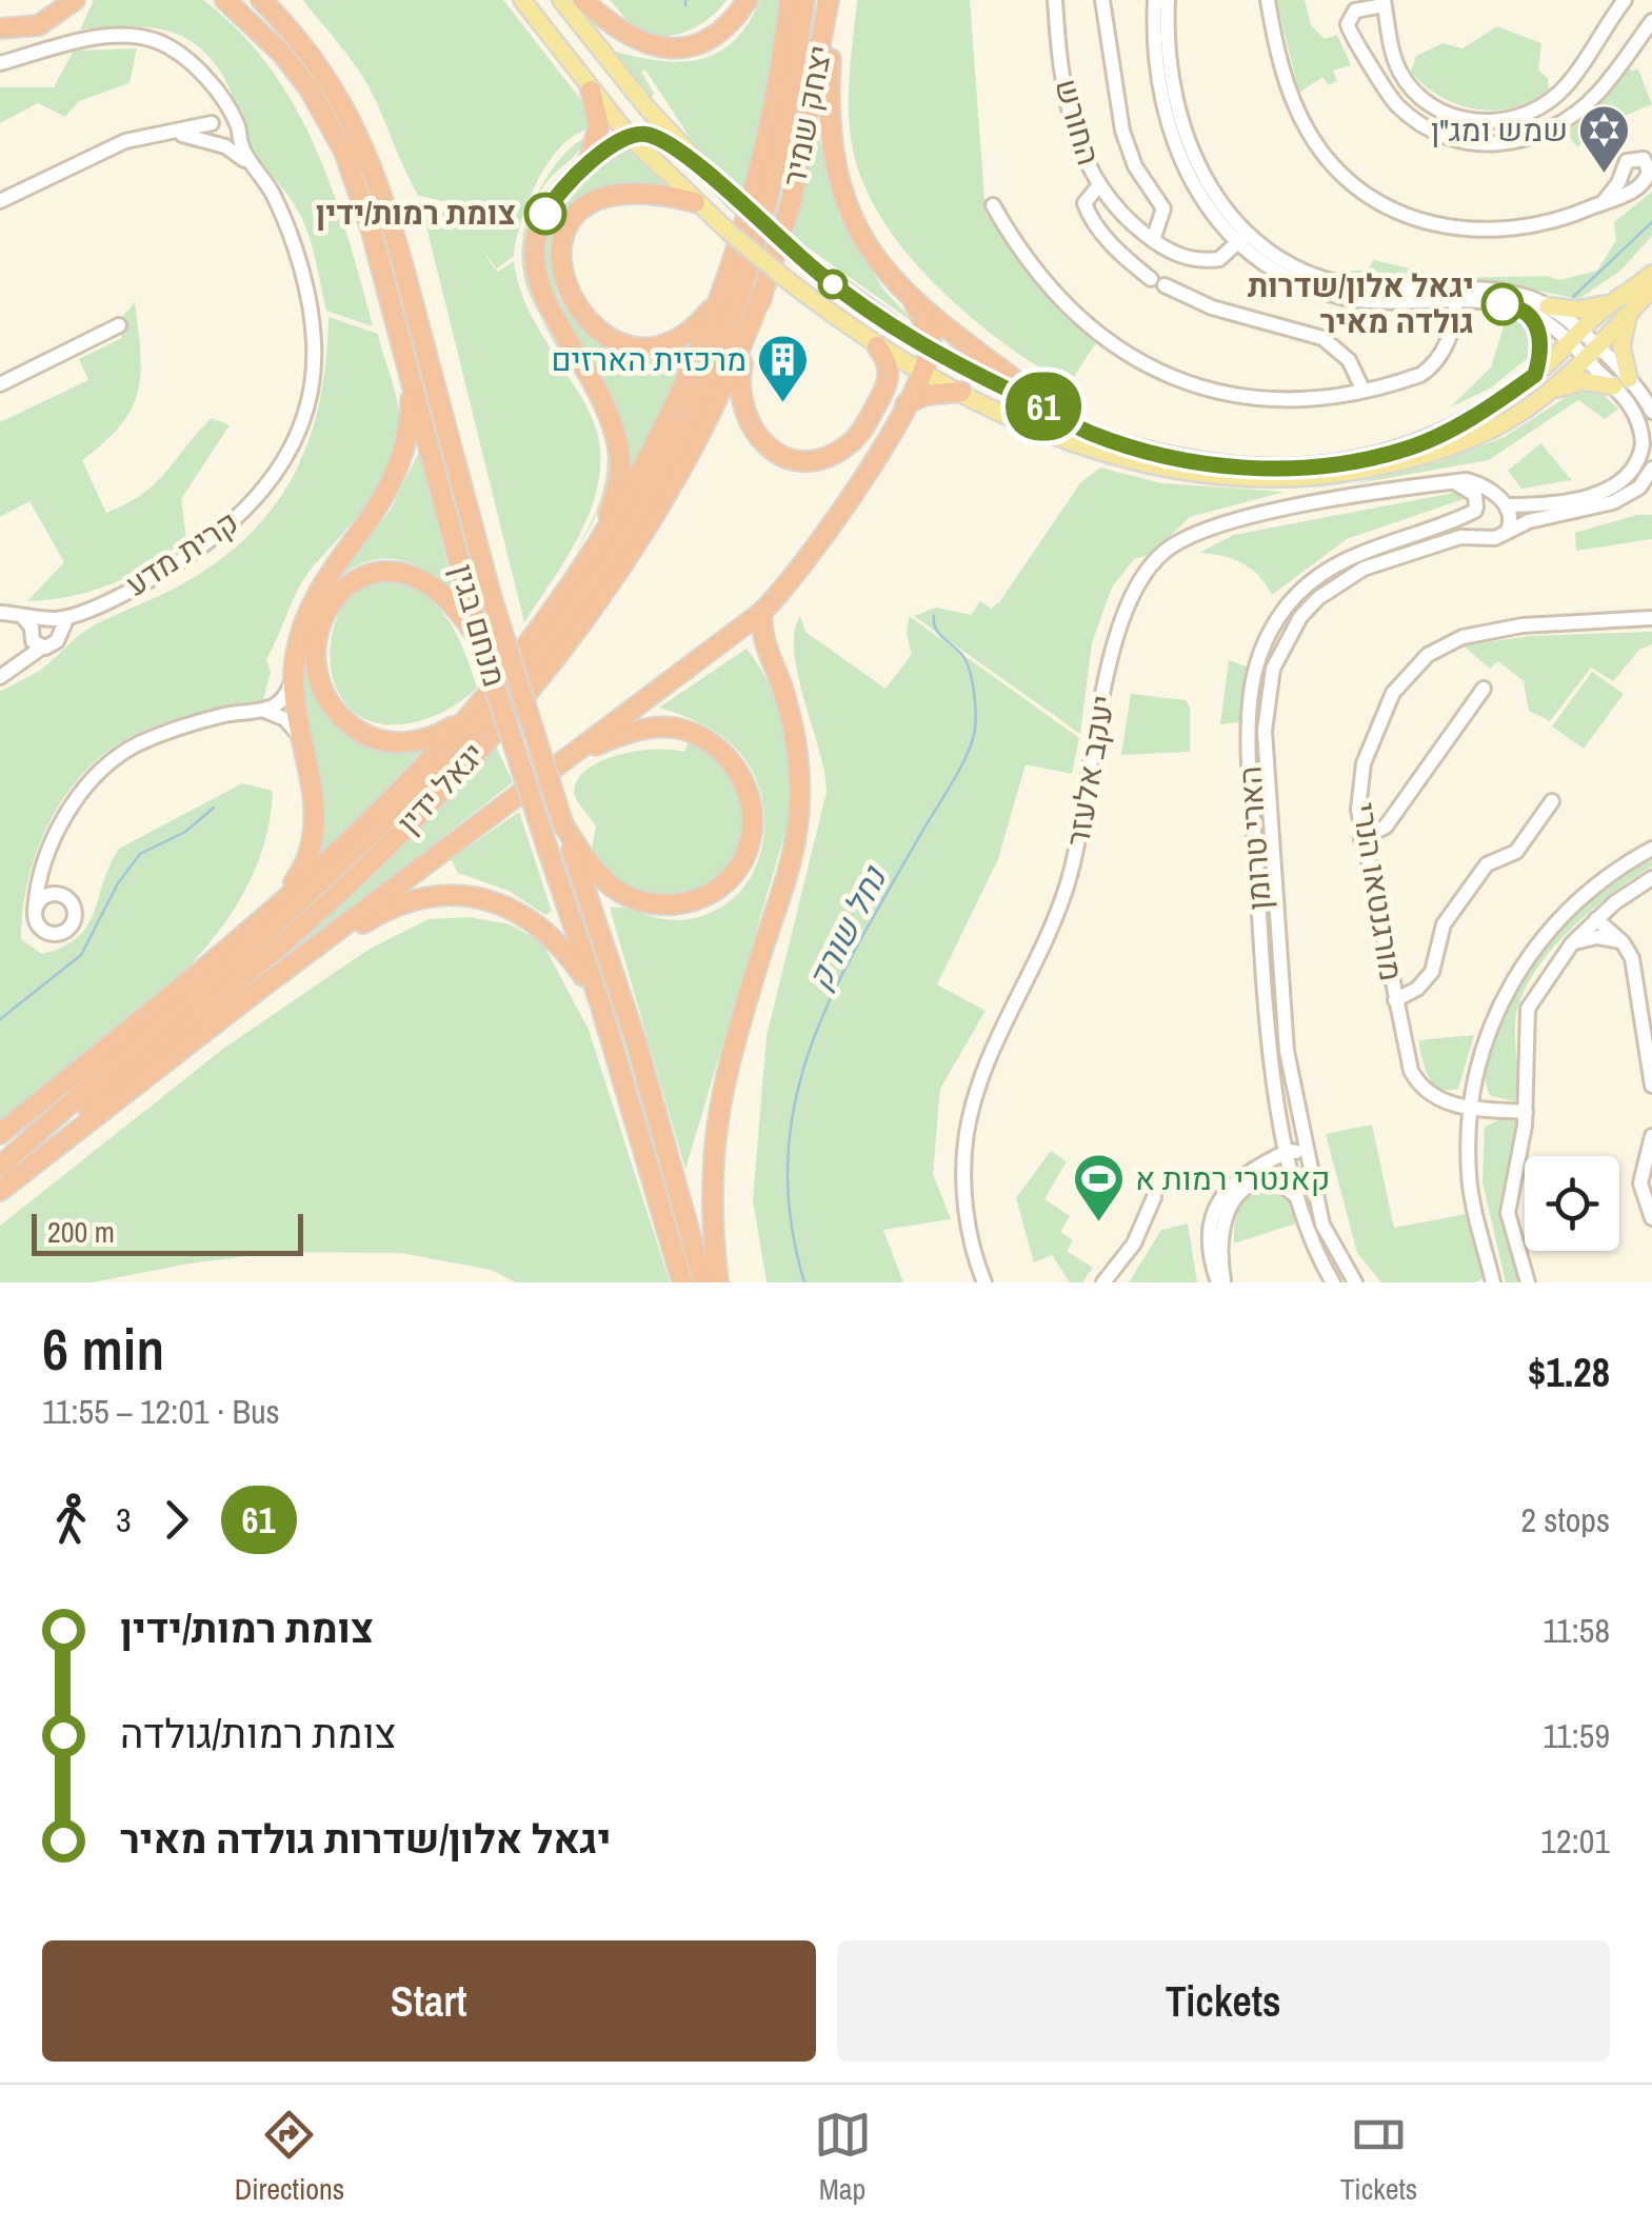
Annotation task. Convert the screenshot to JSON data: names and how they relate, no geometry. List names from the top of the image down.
{
  "streets": {
    "highway": ["יצחק שמיר", "מנחם בגין", "יגאל ידין"],
    "street": [
      "החורש",
      "קרית מדע",
      "יעקב אלעזר",
      "הארי טרומן",
      "מורגנטאו הנרי"
    ]
  },
  "crossings": [
    ["יצחק שמיר", "יגאל ידין"]
  ],
  "water": ["נחל שורק"],
  "places": {
    "synagogue": ["שמש ומג\"ן"],
    "other": ["צומת רמות/ידין", "יגאל אלון/שדרות גולדה מאיר"],
    "building": ["מרכזית הארזים"],
    "sports": ["קאנטרי רמות א"]
  },
  "lines": ["bus line 61"],
  "scale_bar": "200 m",
  "page": {
    "on_map": "61",
    "scale": "200 m",
    "heading": ["6 min", "11:55 – 12:01 · Bus", "$1.28"],
    "legs": ["3", "61", "2 stops"],
    "list": [
      {
        "name": "צומת רמות/ידין",
        "value": "11:58"
      },
      {
        "name": "צומת רמות/גולדה",
        "value": "11:59"
      },
      {
        "name": "יגאל אלון/שדרות גולדה מאיר",
        "value": "12:01"
      }
    ],
    "buttons": ["Start", "Tickets"],
    "tabs": ["Directions", "Map", "Tickets"]
  }
}
